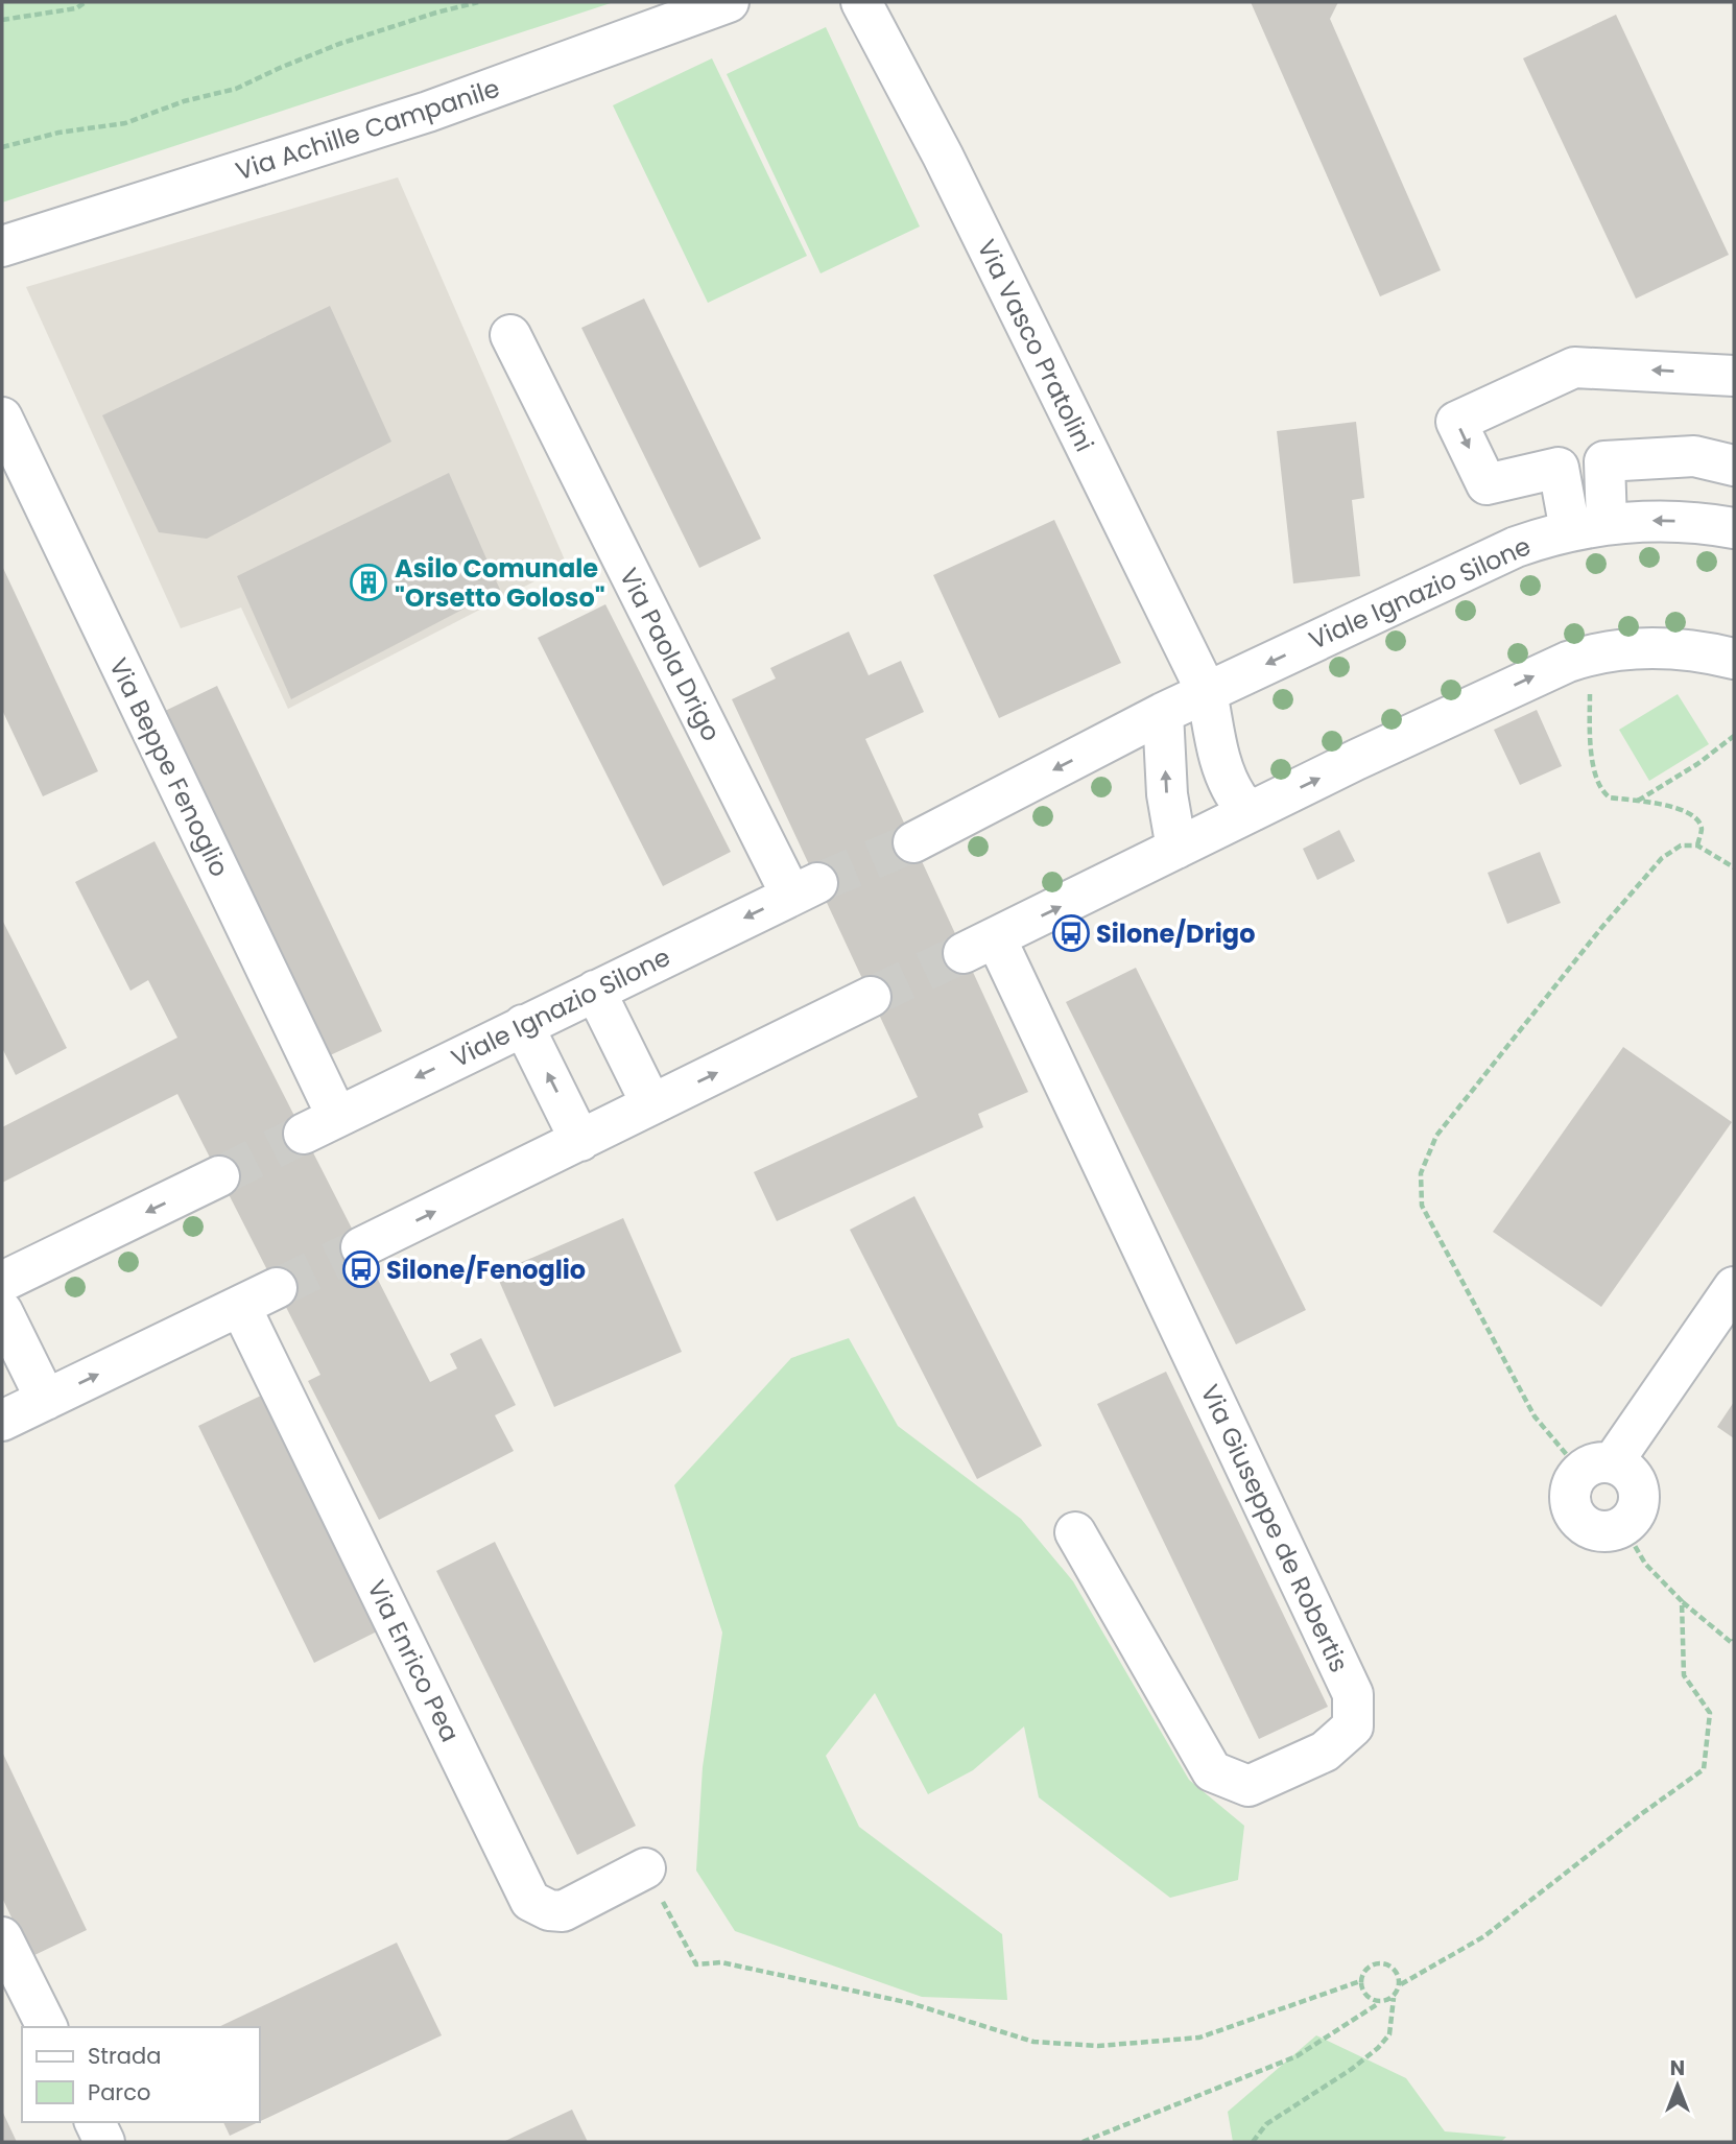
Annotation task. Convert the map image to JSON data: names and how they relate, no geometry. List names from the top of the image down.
{
  "streets": {
    "street": [
      "Via Achille Campanile",
      "Via Vasco Pratolini",
      "Viale Ignazio Silone",
      "Via Paola Drigo",
      "Via Beppe Fenoglio",
      "Via Giuseppe de Robertis",
      "Via Enrico Pea"
    ]
  },
  "crossings": [
    ["Via Vasco Pratolini", "Viale Ignazio Silone"],
    ["Viale Ignazio Silone", "Via Paola Drigo"],
    ["Viale Ignazio Silone", "Via Beppe Fenoglio"]
  ],
  "places": {
    "building": ["Asilo Comunale \"Orsetto Goloso\""],
    "bus stop": ["Silone/Drigo", "Silone/Fenoglio"]
  },
  "legend": ["Strada", "Parco"],
  "north": "top"
}
